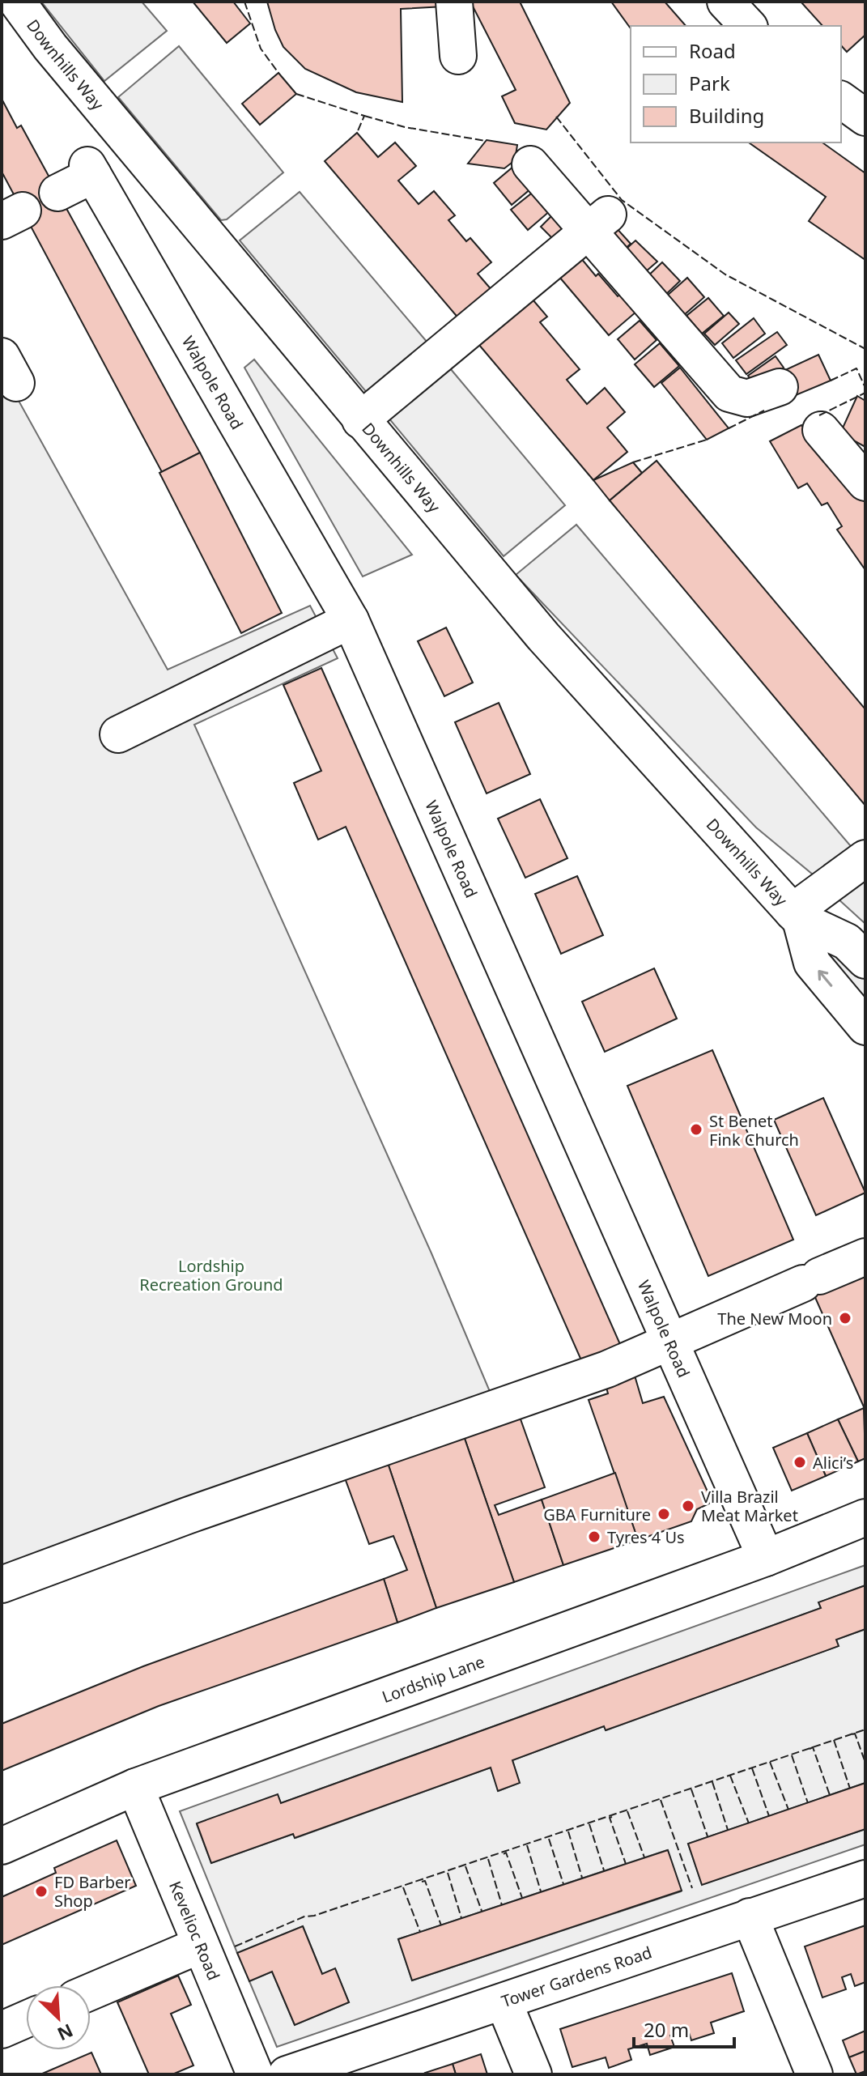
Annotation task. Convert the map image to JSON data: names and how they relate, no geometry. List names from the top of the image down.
{
  "streets": {
    "street": [
      "Downhills Way",
      "Walpole Road",
      "Lordship Lane",
      "Kevelioc Road",
      "Tower Gardens Road"
    ]
  },
  "crossings": [
    ["Walpole Road", "Lordship Lane"],
    ["Lordship Lane", "Kevelioc Road"]
  ],
  "parks": ["Lordship Recreation Ground"],
  "places": [
    "St Benet Fink Church",
    "The New Moon",
    "Alici’s",
    "Villa Brazil Meat Market",
    "GBA Furniture",
    "Tyres 4 Us",
    "FD Barber Shop"
  ],
  "legend": ["Road", "Park", "Building"],
  "scale_bar": "20 m",
  "north": "bottom right"
}
